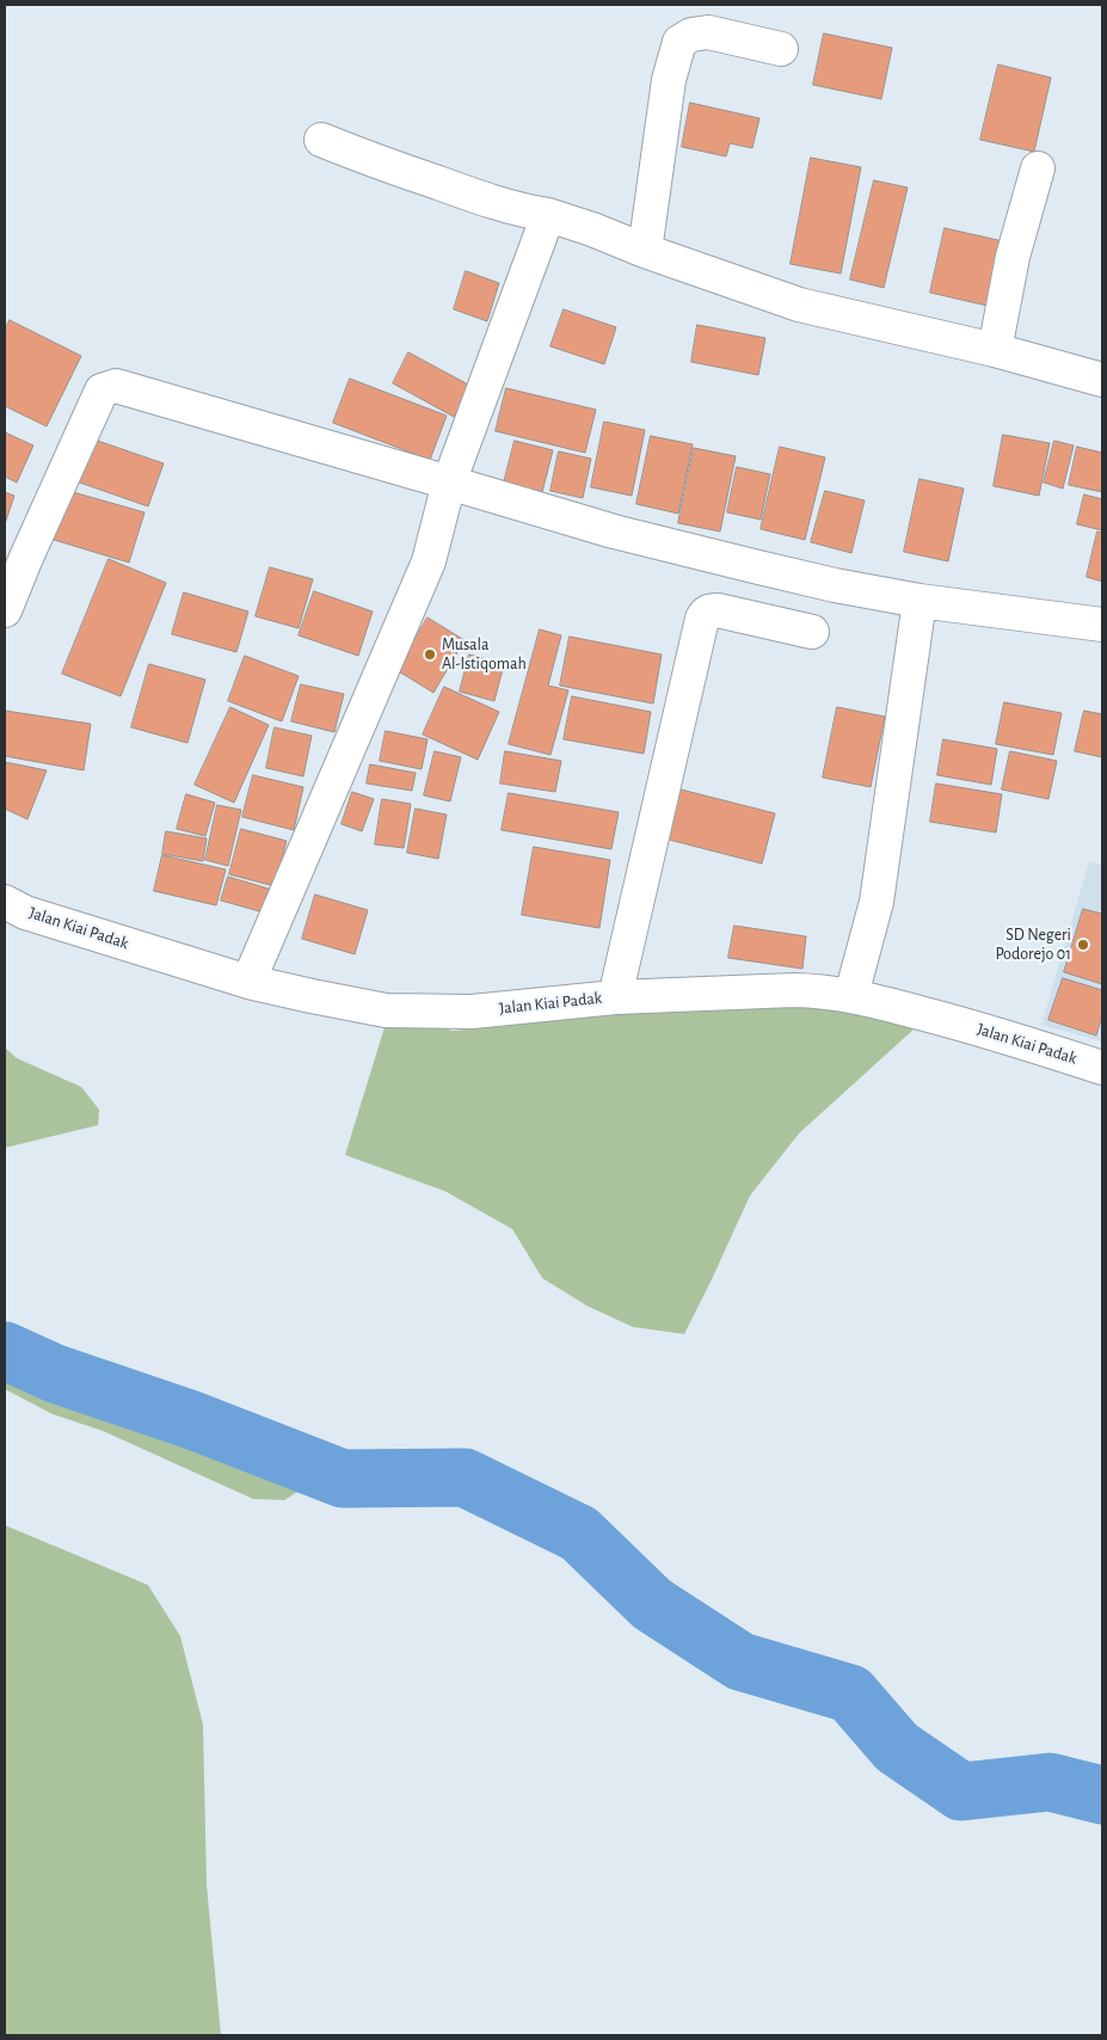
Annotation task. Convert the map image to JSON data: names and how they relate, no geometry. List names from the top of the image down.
{
  "streets": {
    "street": ["Jalan Kiai Padak"]
  },
  "places": ["Musala Al-Istiqomah", "SD Negeri Podorejo 01"]
}
